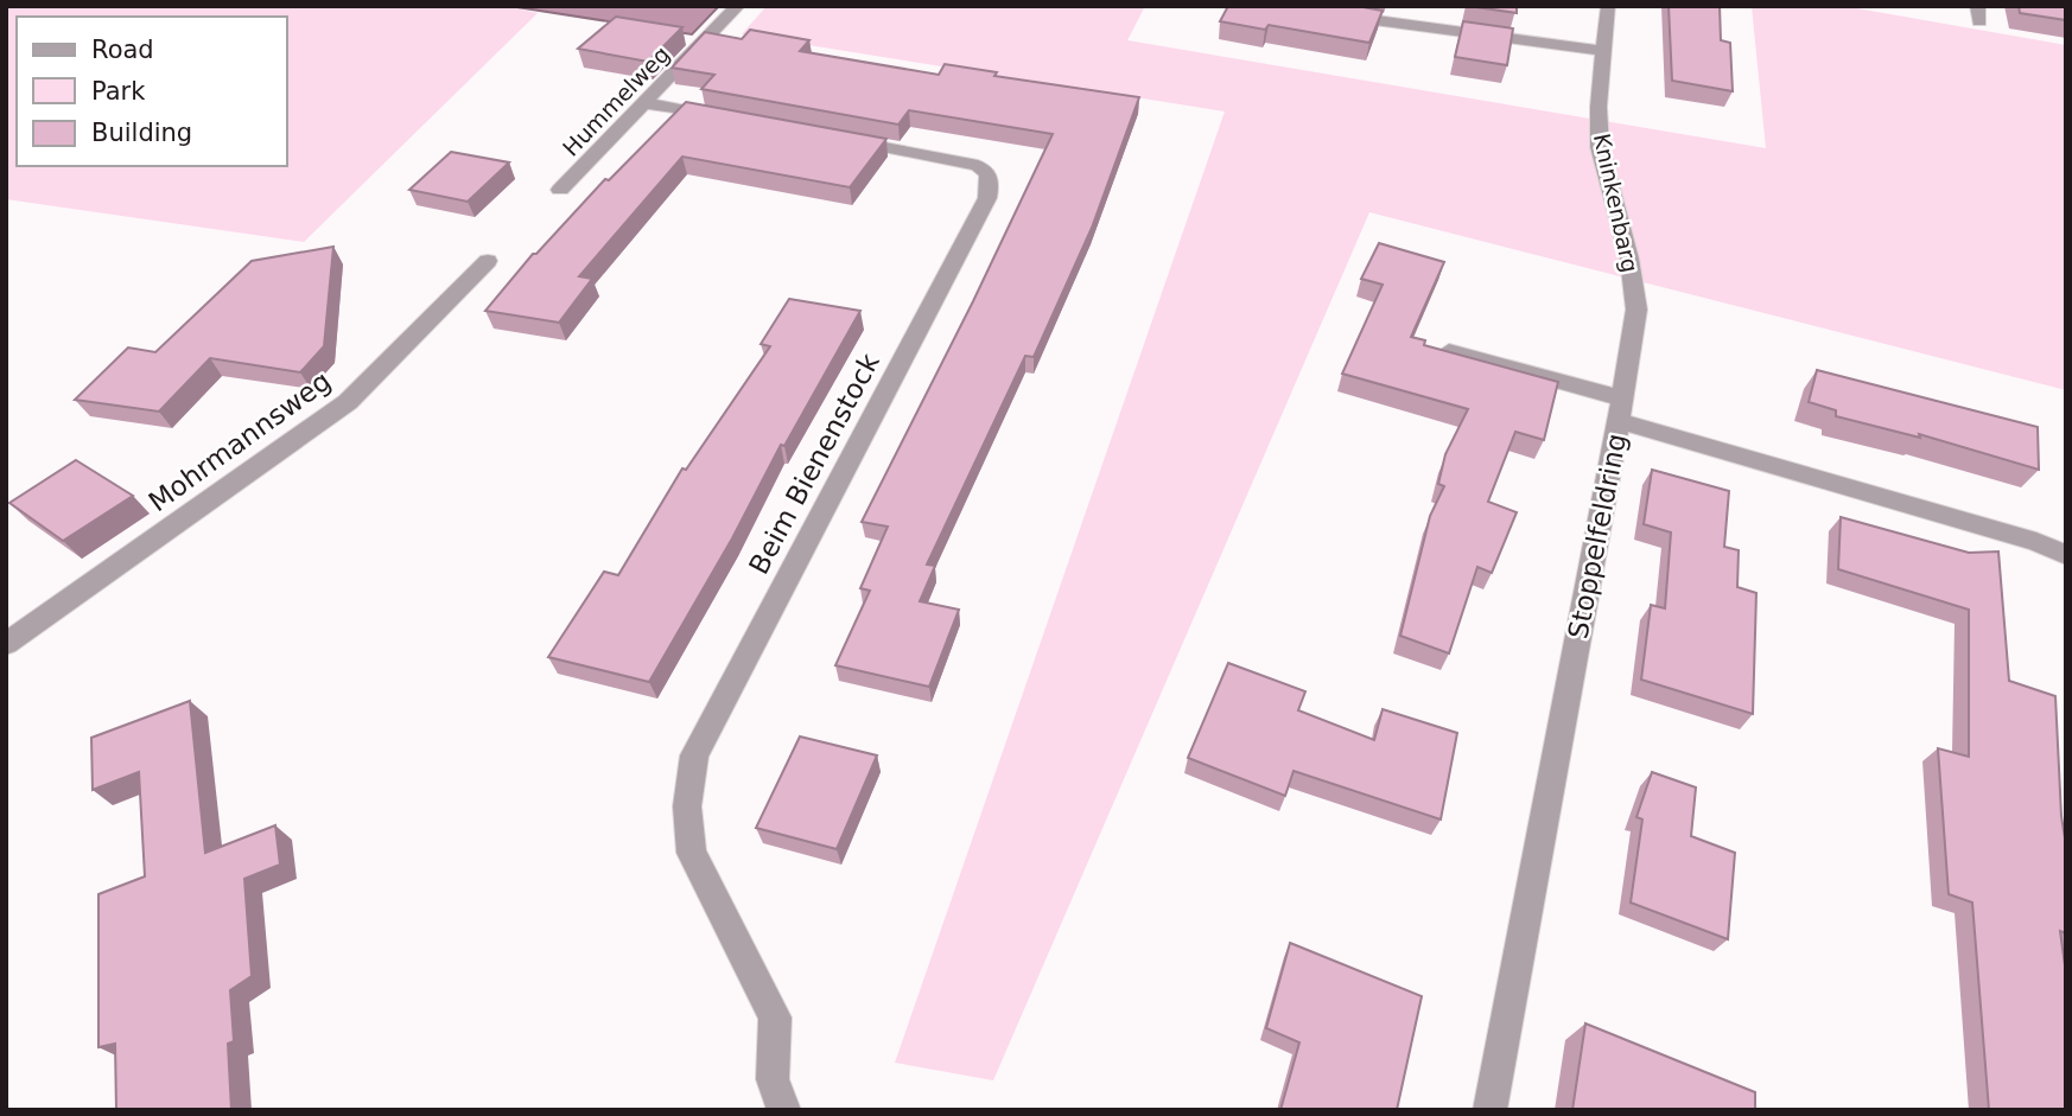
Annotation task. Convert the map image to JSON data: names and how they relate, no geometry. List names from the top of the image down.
{
  "streets": {
    "street": [
      "Hummelweg",
      "Kninkenbarg",
      "Mohrmannsweg",
      "Beim Bienenstock",
      "Stoppelfeldring"
    ]
  },
  "crossings": [
    ["Kninkenbarg", "Stoppelfeldring"]
  ],
  "legend": ["Road", "Park", "Building"]
}
